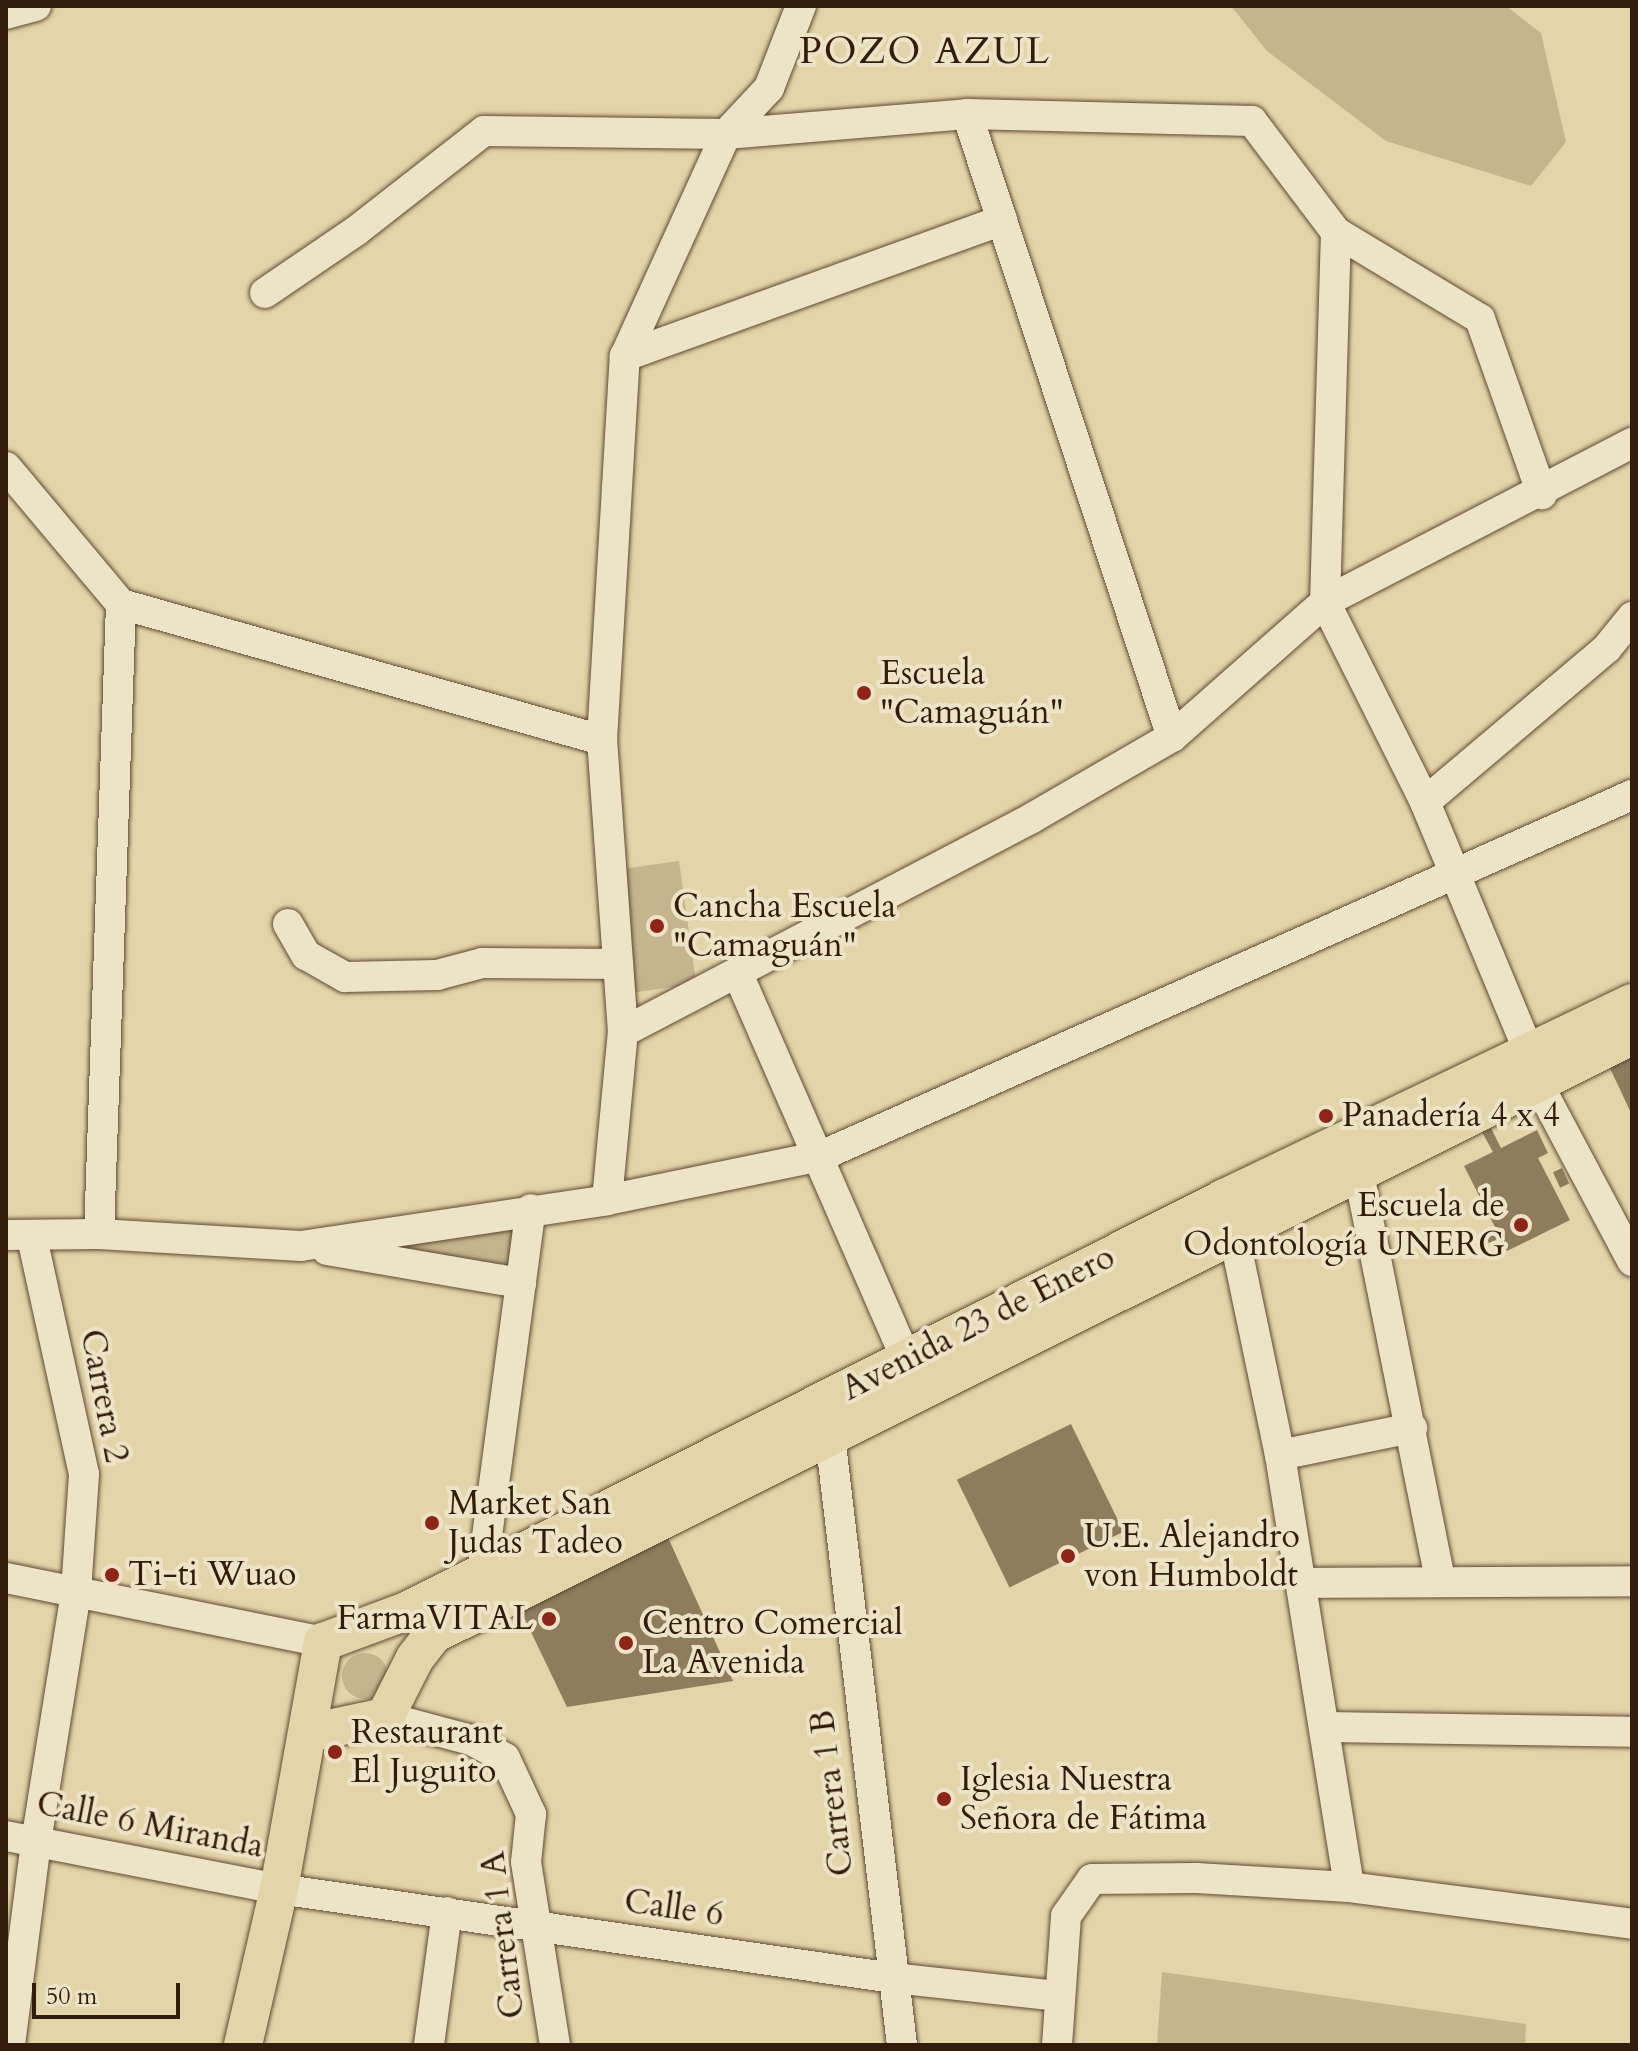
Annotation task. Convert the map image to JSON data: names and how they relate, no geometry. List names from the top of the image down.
{
  "streets": {
    "main road": ["Avenida 23 de Enero"],
    "street": [
      "Carrera 2",
      "Carrera 1 B",
      "Calle 6 Miranda",
      "Calle 6",
      "Carrera 1 A"
    ]
  },
  "crossings": [
    ["Avenida 23 de Enero", "Carrera 1 B"],
    ["Avenida 23 de Enero", "Carrera 1 A"],
    ["Carrera 2", "Calle 6 Miranda"],
    ["Carrera 1 B", "Calle 6"],
    ["Calle 6 Miranda", "Calle 6"],
    ["Calle 6", "Carrera 1 A"]
  ],
  "districts": ["POZO AZUL"],
  "places": [
    "Escuela \"Camaguán\"",
    "Cancha Escuela \"Camaguán\"",
    "Panadería 4 x 4",
    "Escuela de Odontología UNERG",
    "Market San Judas Tadeo",
    "U.E. Alejandro von Humboldt",
    "Ti-ti Wuao",
    "FarmaVITAL",
    "Centro Comercial La Avenida",
    "Restaurant El Juguito",
    "Iglesia Nuestra Señora de Fátima"
  ],
  "scale_bar": "50 m"
}
